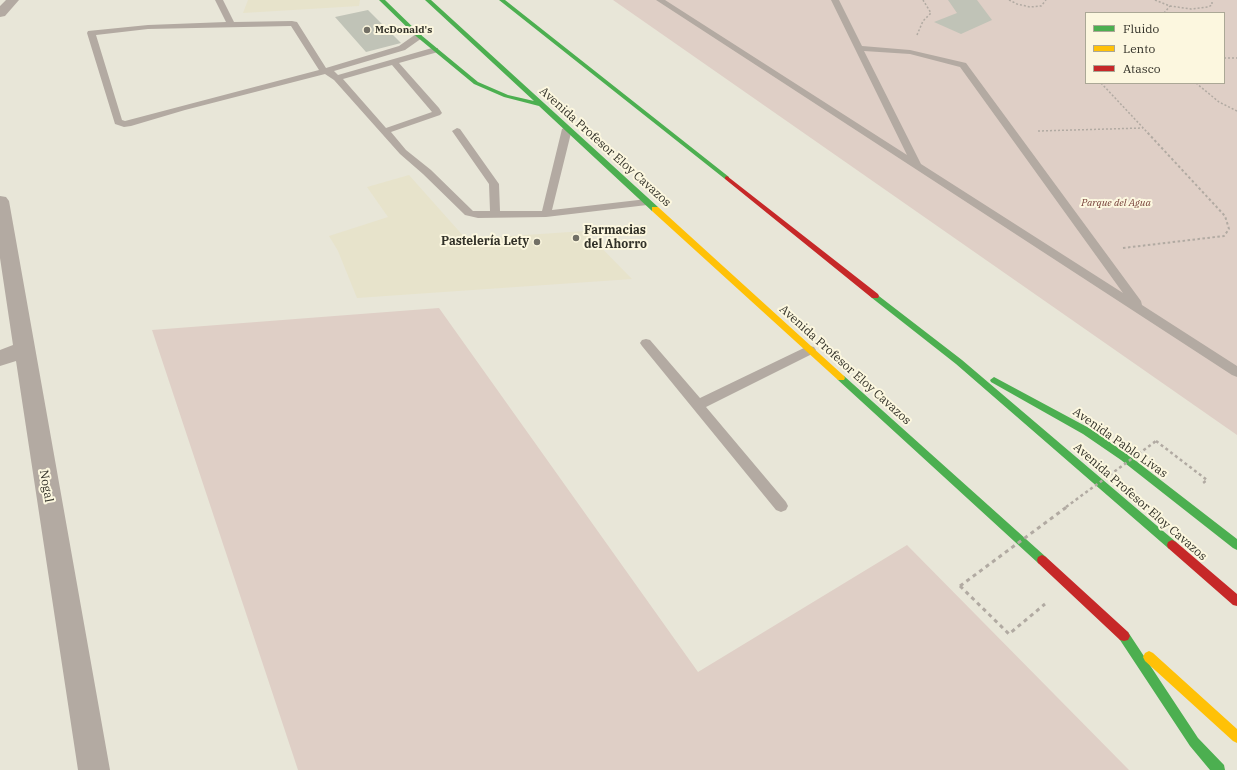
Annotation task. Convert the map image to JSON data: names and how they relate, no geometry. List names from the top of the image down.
{
  "streets": {
    "main road": ["Avenida Profesor Eloy Cavazos", "Avenida Pablo Livas"],
    "street": ["Nogal"]
  },
  "crossings": [
    ["Avenida Profesor Eloy Cavazos", "Avenida Pablo Livas"]
  ],
  "parks": ["Parque del Agua"],
  "places": ["McDonald's", "Farmacias del Ahorro", "Pastelería Lety"],
  "legend": ["Fluido", "Lento", "Atasco"]
}
